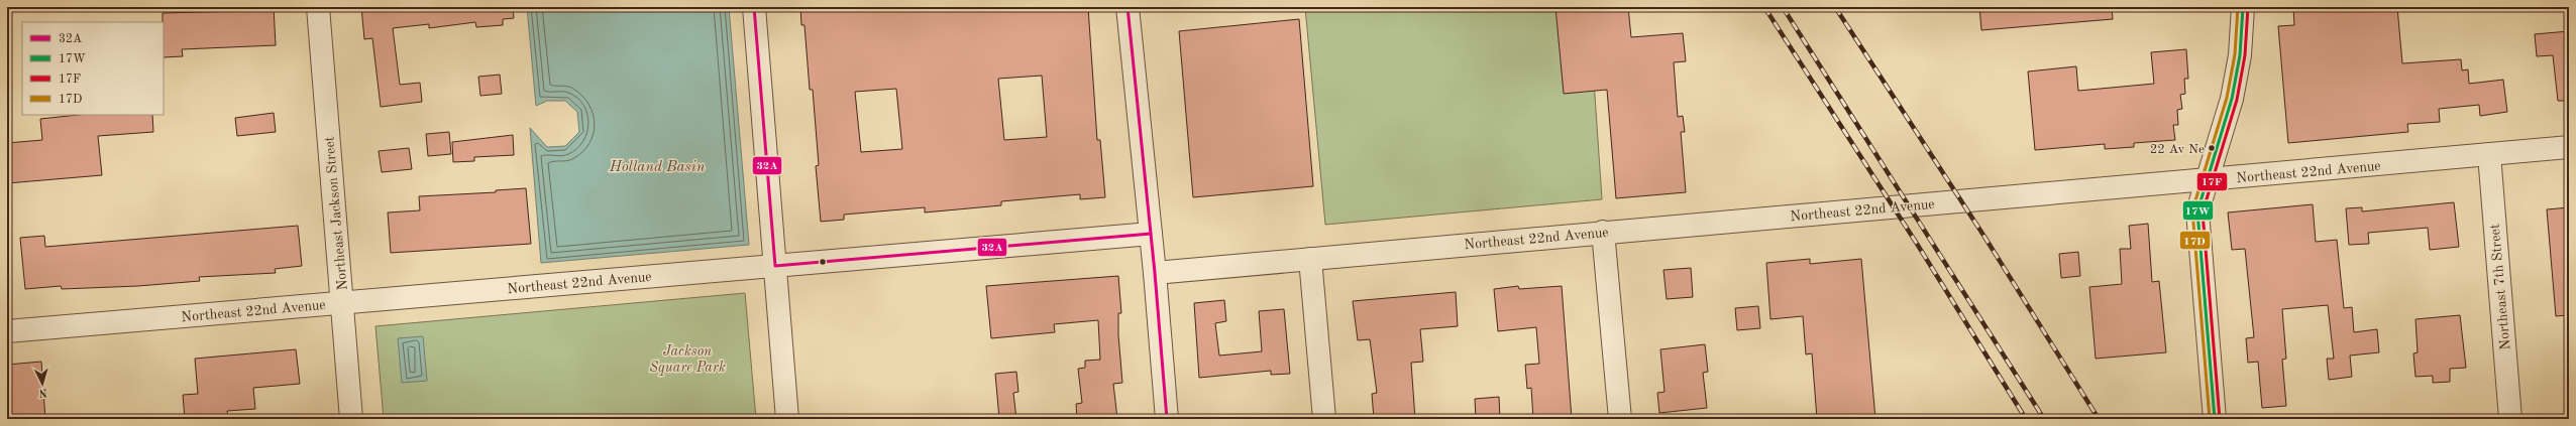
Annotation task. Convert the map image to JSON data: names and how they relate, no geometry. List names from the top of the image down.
{
  "streets": {
    "street": ["Northeast 22nd Avenue", "Northeast Jackson Street", "Northeast 7th Street"]
  },
  "crossings": [
    ["Northeast 22nd Avenue", "Northeast Jackson Street"],
    ["Northeast 22nd Avenue", "Northeast 7th Street"]
  ],
  "water": ["Holland Basin"],
  "parks": ["Jackson Square Park"],
  "places": ["22 Av Ne"],
  "lines": [
    "transit line 32A",
    "transit line 17W",
    "transit line 17F",
    "transit line 17D"
  ],
  "legend": [
    "32A",
    "17W",
    "17F",
    "17D"
  ],
  "north": "bottom"
}
